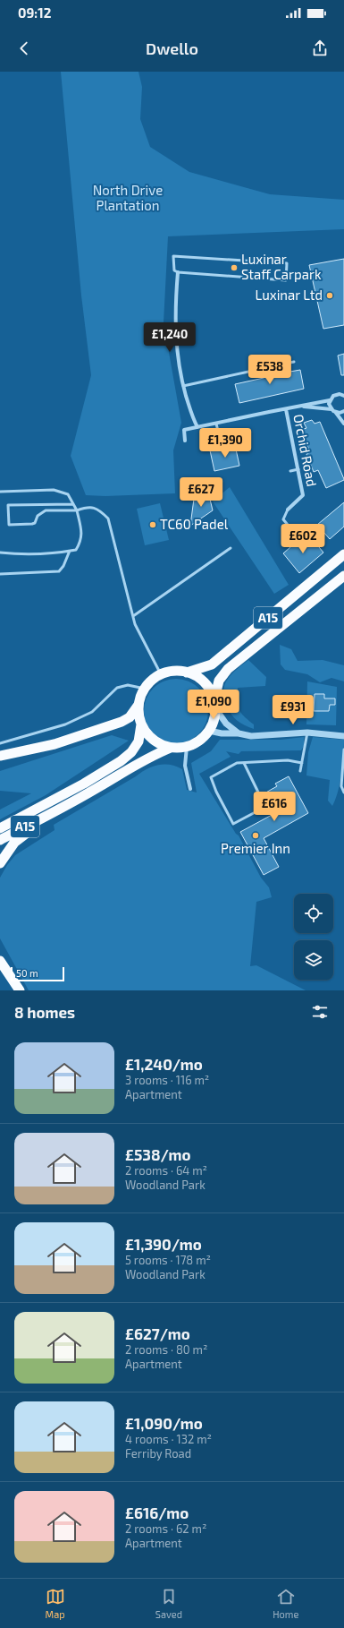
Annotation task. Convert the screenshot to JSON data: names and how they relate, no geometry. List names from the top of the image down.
{
  "streets": {
    "highway": ["A15"],
    "street": ["Orchid Road"]
  },
  "parks": ["North Drive Plantation"],
  "places": [
    "Luxinar Staff Carpark",
    "Luxinar Ltd",
    "TC60 Padel",
    "Premier Inn"
  ],
  "scale_bar": "50 m",
  "page": {
    "status": "09:12",
    "header": "Dwello",
    "price": [
      "£1,240",
      "£538",
      "£1,390",
      "£627",
      "£602",
      "£1,090",
      "£931",
      "£616"
    ],
    "scale": "50 m",
    "heading": "8 homes",
    "list": [
      {
        "name": "£1,240/mo",
        "note": "3 rooms · 116 m² · Apartment"
      },
      {
        "name": "£538/mo",
        "note": "2 rooms · 64 m² · Woodland Park"
      },
      {
        "name": "£1,390/mo",
        "note": "5 rooms · 178 m² · Woodland Park"
      },
      {
        "name": "£627/mo",
        "note": "2 rooms · 80 m² · Apartment"
      },
      {
        "name": "£1,090/mo",
        "note": "4 rooms · 132 m² · Ferriby Road"
      },
      {
        "name": "£616/mo",
        "note": "2 rooms · 62 m² · Apartment"
      }
    ],
    "tabs": ["Map", "Saved", "Home"]
  }
}
